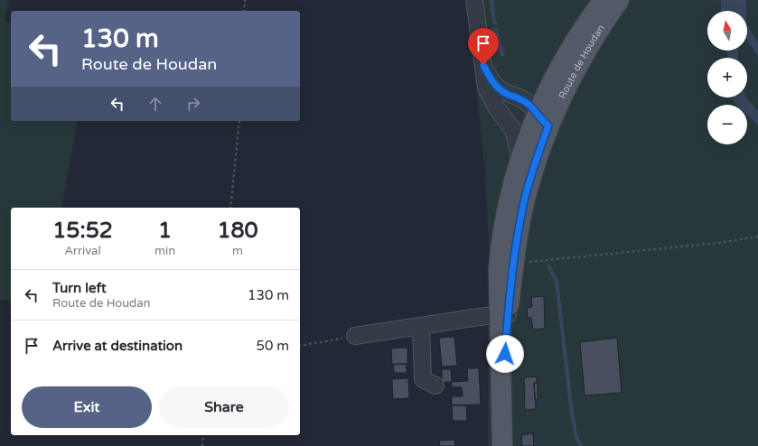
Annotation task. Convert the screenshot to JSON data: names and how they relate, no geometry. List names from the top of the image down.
{
  "streets": {
    "main road": ["Route de Houdan"]
  },
  "north": "top",
  "page": {
    "map_buttons": ["+", "−"],
    "turn": ["130 m", "Route de Houdan"],
    "eta": [
      "15:52",
      "Arrival",
      "1",
      "min",
      "180",
      "m"
    ],
    "list": [
      {
        "name": "Turn left",
        "note": "Route de Houdan",
        "value": "130 m"
      },
      {
        "name": "Arrive at destination",
        "value": "50 m"
      }
    ],
    "buttons": ["Exit", "Share"]
  }
}
